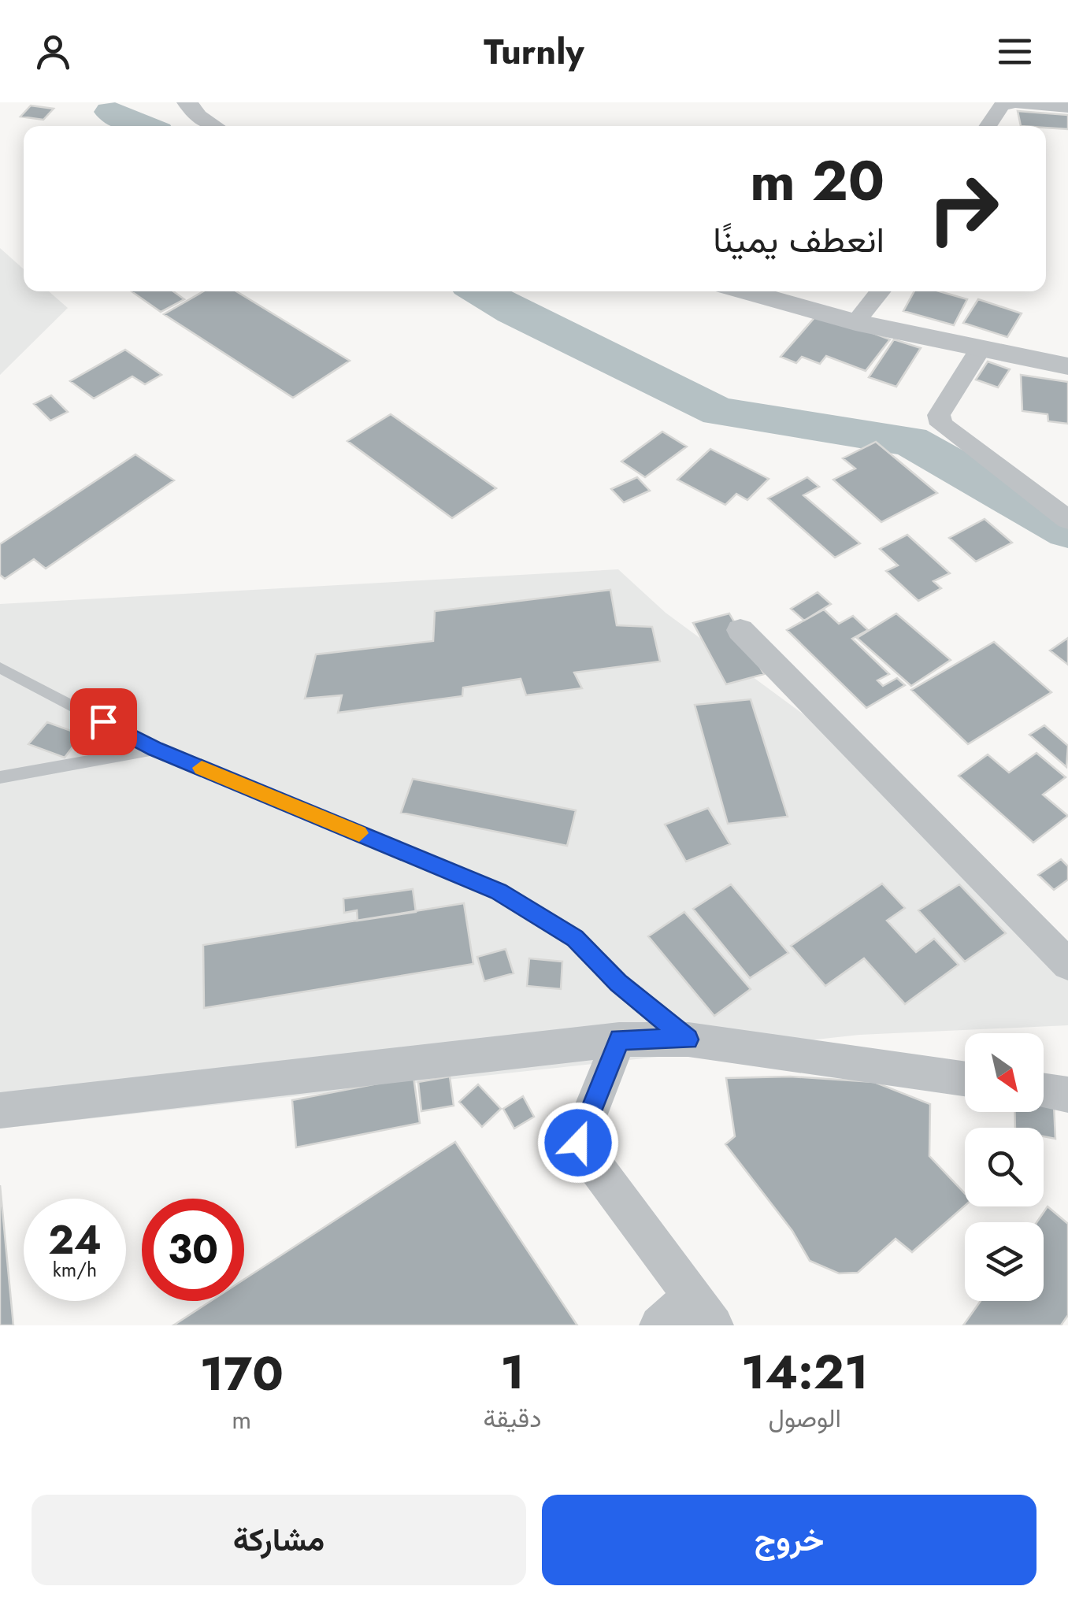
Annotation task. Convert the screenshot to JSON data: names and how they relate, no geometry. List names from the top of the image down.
{
  "north": "bottom right",
  "page": {
    "header": "Turnly",
    "turn": ["20 m", "انعطف يمينًا"],
    "speed": "24 km/h",
    "limit": "30",
    "eta": [
      "14:21",
      "الوصول",
      "1",
      "دقيقة",
      "170",
      "m"
    ],
    "buttons": ["خروج", "مشاركة"]
  }
}
